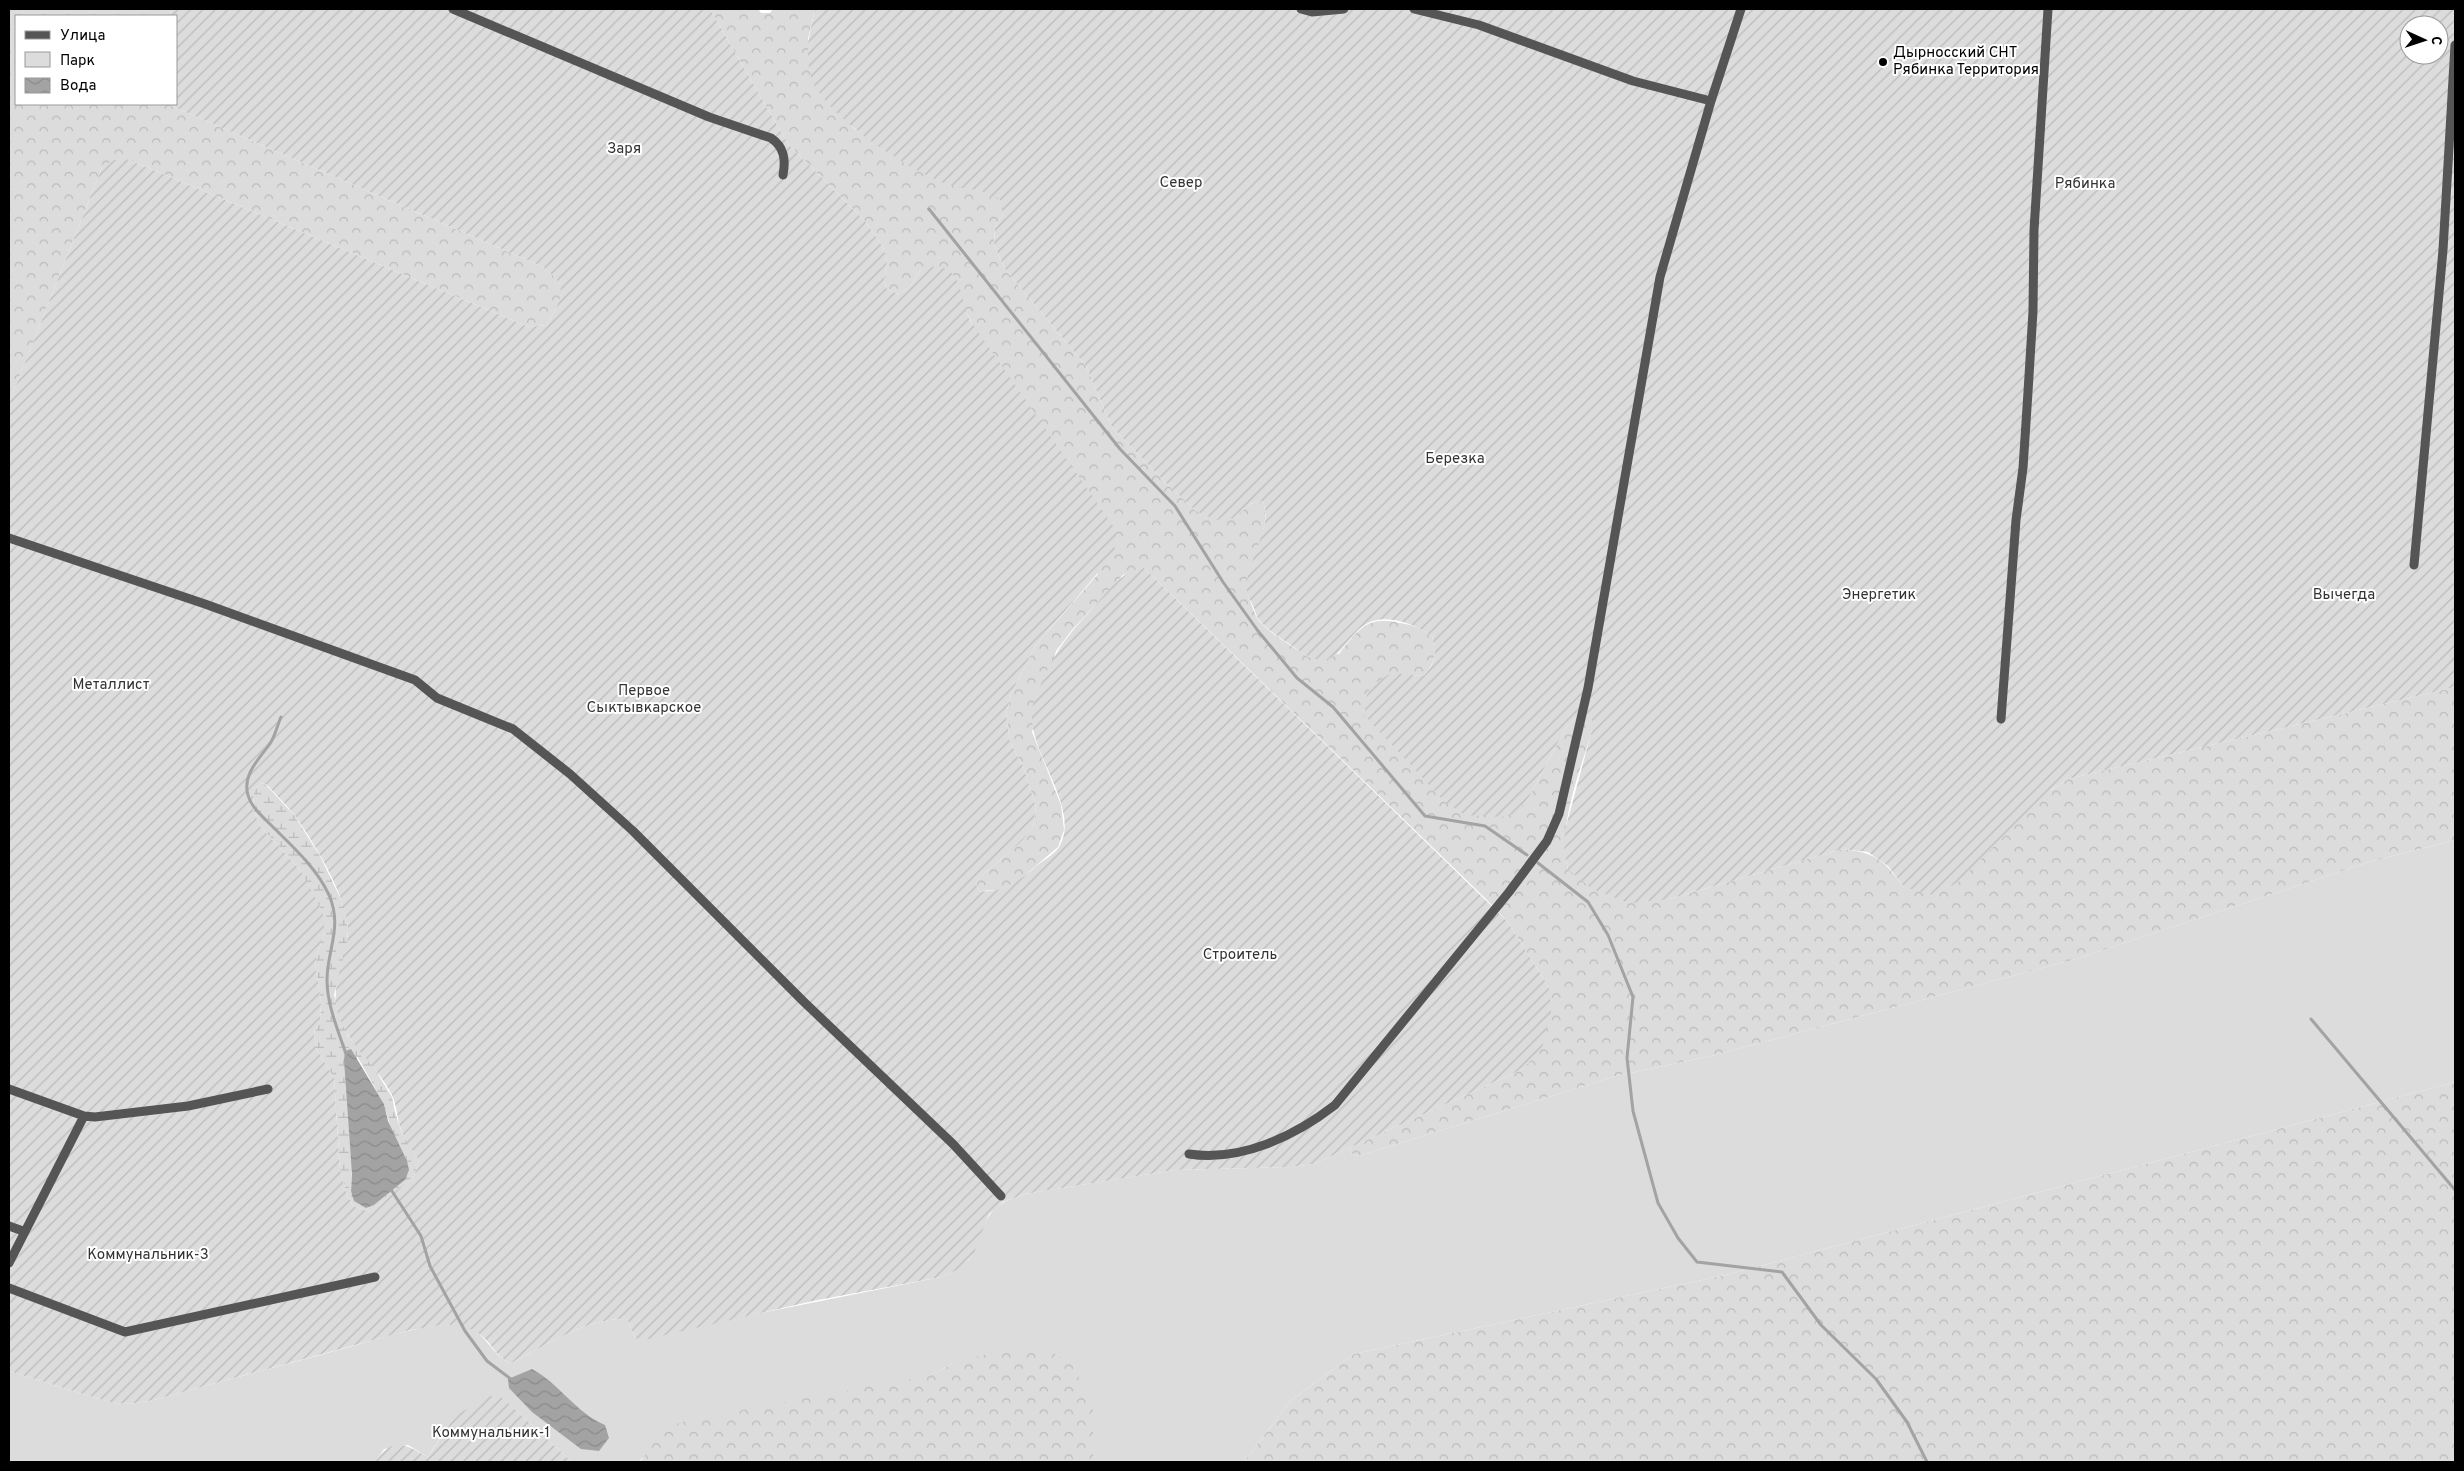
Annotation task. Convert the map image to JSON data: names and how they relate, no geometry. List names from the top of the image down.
{
  "parks": [
    "Заря",
    "Север",
    "Рябинка",
    "Березка",
    "Энергетик",
    "Вычегда",
    "Металлист",
    "Первое Сыктывкарское",
    "Строитель",
    "Коммунальник-3",
    "Коммунальник-1"
  ],
  "places": ["Дырносский СНТ Рябинка Территория"],
  "legend": ["Улица", "Парк", "Вода"],
  "north": "right"
}
